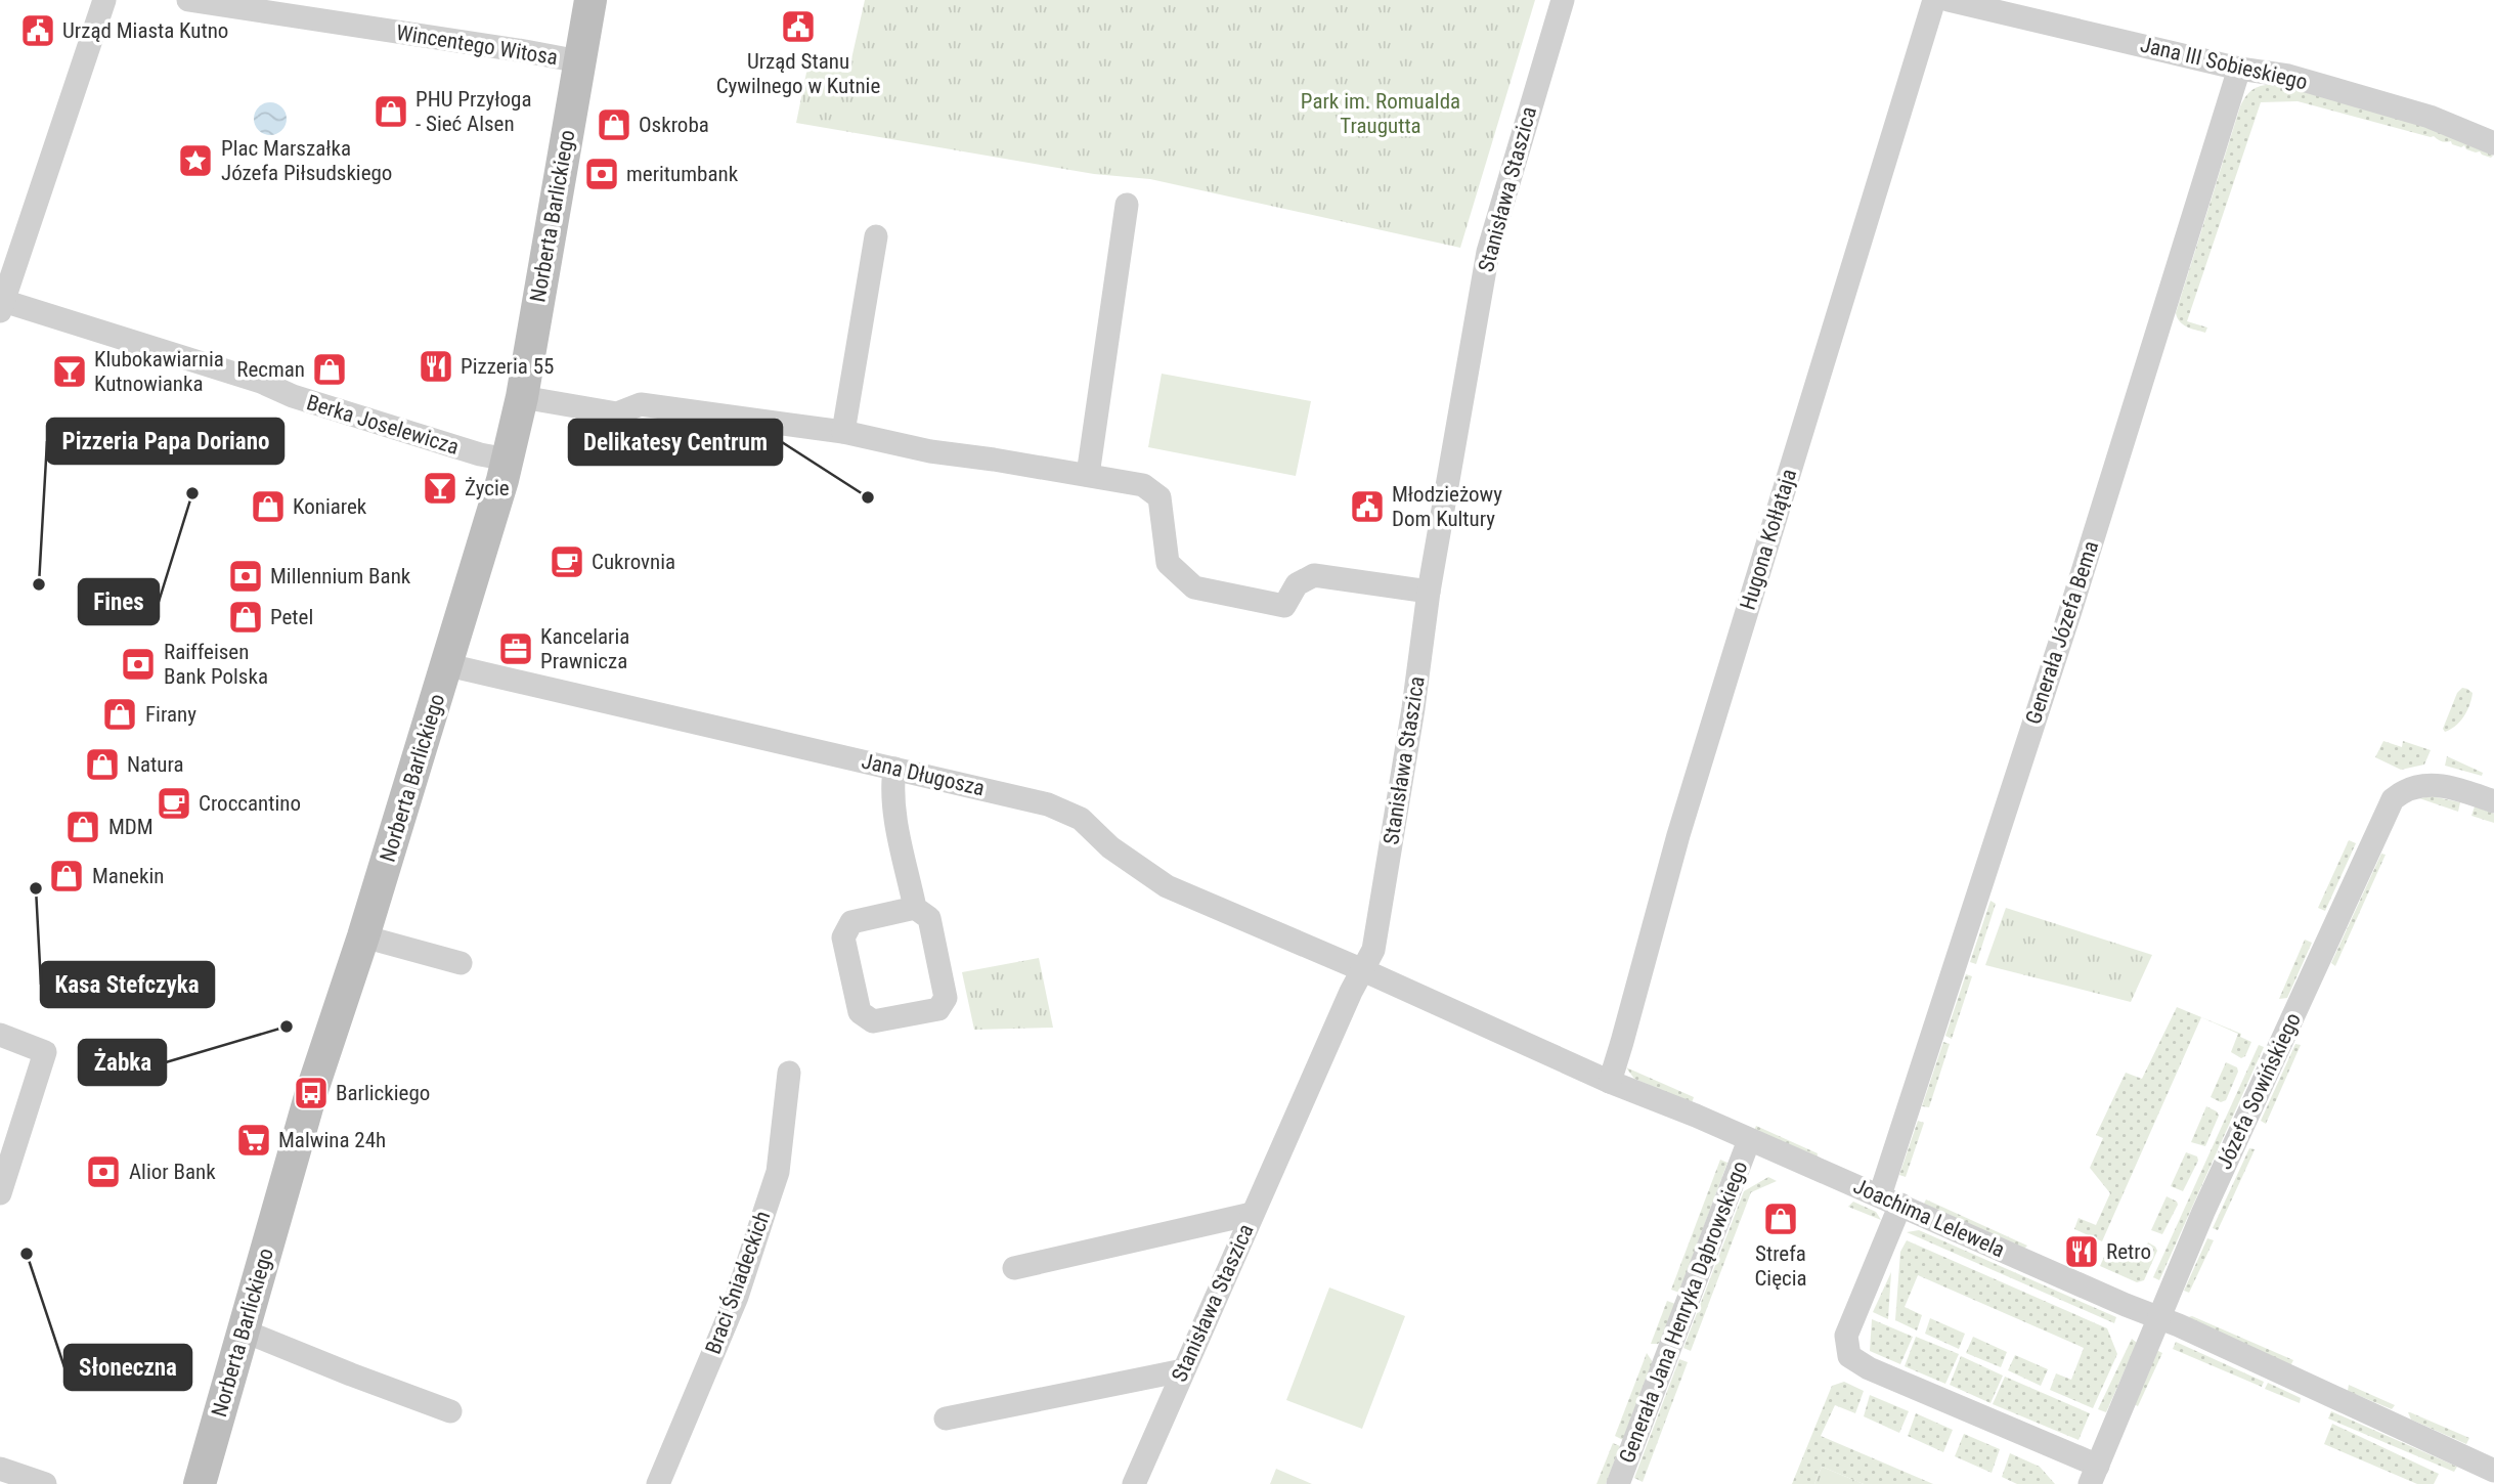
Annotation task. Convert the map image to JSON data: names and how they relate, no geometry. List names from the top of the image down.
{
  "streets": {
    "street": [
      "Wincentego Witosa",
      "Jana III Sobieskiego",
      "Stanisława Staszica",
      "Norberta Barlickiego",
      "Berka Joselewicza",
      "Hugona Kołłątaja",
      "Generała Józefa Bema",
      "Jana Długosza",
      "Józefa Sowińskiego",
      "Joachima Lelewela",
      "Braci Śniadeckich",
      "Generała Jana Henryka Dąbrowskiego"
    ]
  },
  "crossings": [
    ["Wincentego Witosa", "Norberta Barlickiego"],
    ["Jana III Sobieskiego", "Generała Józefa Bema"],
    ["Stanisława Staszica", "Jana Długosza"],
    ["Stanisława Staszica", "Joachima Lelewela"],
    ["Norberta Barlickiego", "Berka Joselewicza"],
    ["Norberta Barlickiego", "Jana Długosza"],
    ["Hugona Kołłątaja", "Joachima Lelewela"],
    ["Generała Józefa Bema", "Józefa Sowińskiego"],
    ["Generała Józefa Bema", "Joachima Lelewela"],
    ["Jana Długosza", "Joachima Lelewela"],
    ["Józefa Sowińskiego", "Joachima Lelewela"],
    ["Joachima Lelewela", "Generała Jana Henryka Dąbrowskiego"]
  ],
  "parks": ["Park im. Romualda Traugutta"],
  "places": {
    "public building": ["Urząd Stanu Cywilnego w Kutnie", "Urząd Miasta Kutno", "Młodzieżowy Dom Kultury"],
    "shop": [
      "PHU Przyłoga - Sieć Alsen",
      "Oskroba",
      "Recman",
      "Koniarek",
      "Petel",
      "Firany",
      "Natura",
      "MDM",
      "Manekin",
      "Strefa Cięcia"
    ],
    "place": ["Plac Marszałka Józefa Piłsudskiego"],
    "bank": [
      "meritumbank",
      "Millennium Bank",
      "Raiffeisen Bank Polska",
      "Alior Bank"
    ],
    "restaurant": ["Pizzeria 55", "Retro"],
    "bar": ["Klubokawiarnia Kutnowianka", "Życie"],
    "other": [
      "Fines",
      "Delikatesy Centrum",
      "Pizzeria Papa Doriano",
      "Kasa Stefczyka",
      "Żabka",
      "Słoneczna"
    ],
    "cafe": ["Cukrovnia", "Croccantino"],
    "office": ["Kancelaria Prawnicza"],
    "bus stop": ["Barlickiego"],
    "supermarket": ["Malwina 24h"]
  }
}
